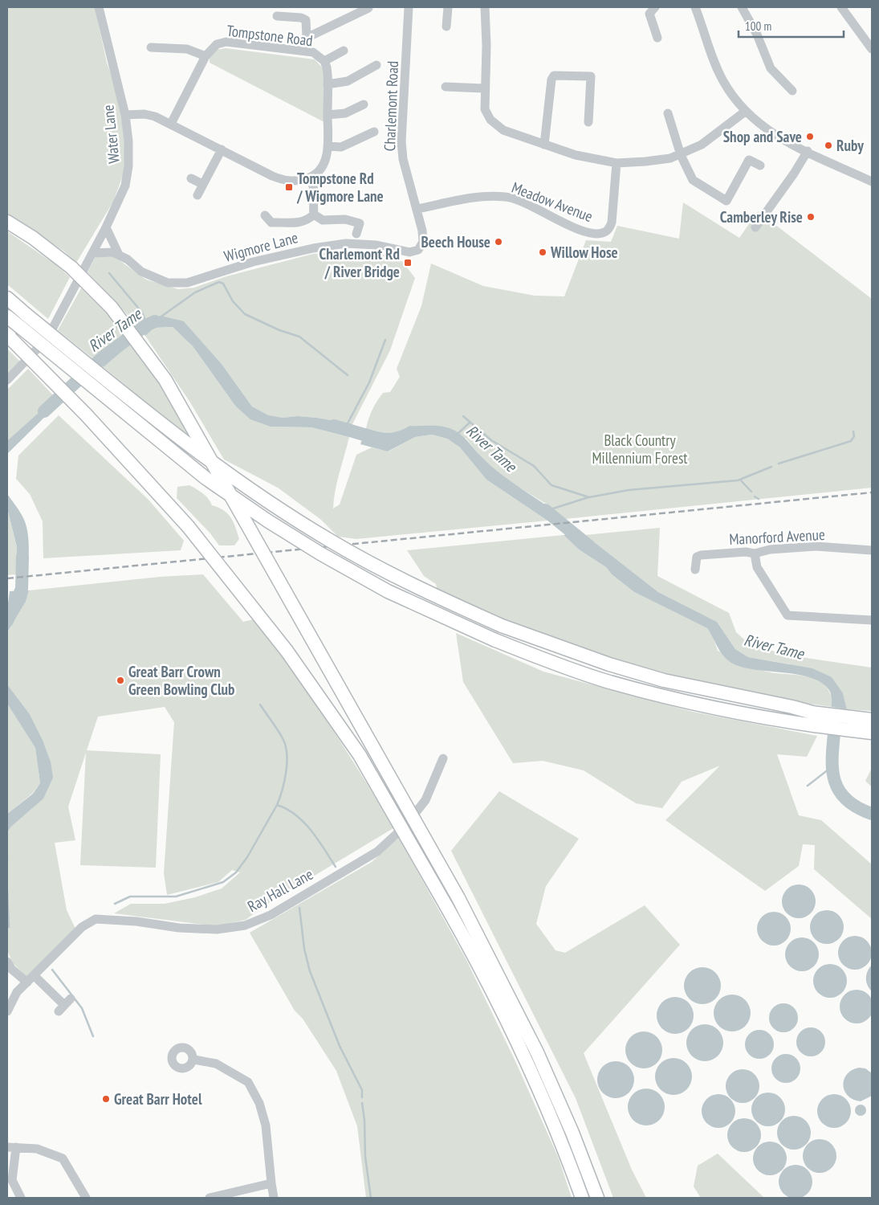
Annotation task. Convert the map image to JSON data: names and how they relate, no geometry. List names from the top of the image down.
{
  "streets": {
    "street": [
      "Tompstone Road",
      "Charlemont Road",
      "Water Lane",
      "Meadow Avenue",
      "Wigmore Lane",
      "Manorford Avenue",
      "Ray Hall Lane"
    ]
  },
  "crossings": [
    ["Charlemont Road", "Meadow Avenue"],
    ["Charlemont Road", "Wigmore Lane"],
    ["Water Lane", "Wigmore Lane"]
  ],
  "water": ["River Tame"],
  "parks": ["Black Country Millennium Forest"],
  "places": {
    "other": [
      "Shop and Save",
      "Ruby",
      "Camberley Rise",
      "Beech House",
      "Willow Hose",
      "Great Barr Crown Green Bowling Club",
      "Great Barr Hotel"
    ],
    "transit": ["Tompstone Rd / Wigmore Lane", "Charlemont Rd / River Bridge"]
  },
  "scale_bar": "100 m"
}
